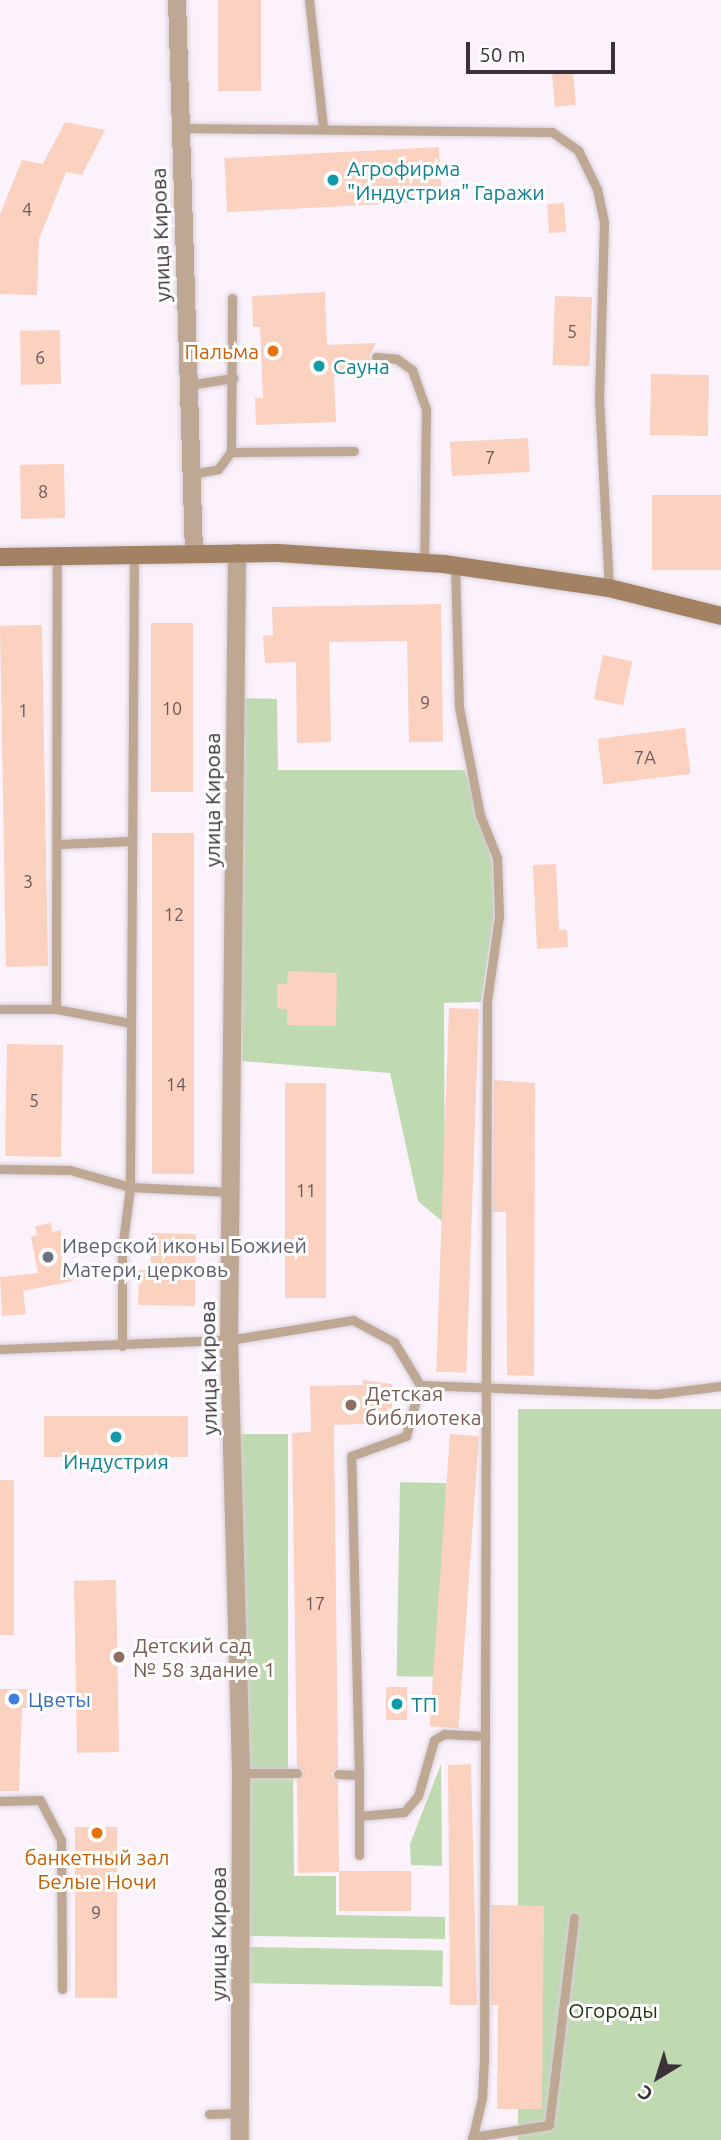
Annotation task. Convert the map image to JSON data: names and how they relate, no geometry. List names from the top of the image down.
{
  "streets": {
    "street": ["улица Кирова"]
  },
  "parks": ["Огороды"],
  "places": [
    "Агрофирма \"Индустрия\" Гаражи",
    "Пальма",
    "Сауна",
    "Иверской иконы Божией Матери, церковь",
    "Детская библиотека",
    "Индустрия",
    "Детский сад № 58 здание 1",
    "Цветы",
    "ТП",
    "банкетный зал Белые Ночи"
  ],
  "house_numbers": [
    "4",
    "5",
    "6",
    "7",
    "8",
    "9",
    "10",
    "1",
    "7А",
    "3",
    "12",
    "14",
    "5",
    "11",
    "17",
    "9"
  ],
  "scale_bar": "50 m",
  "north": "bottom left"
}
